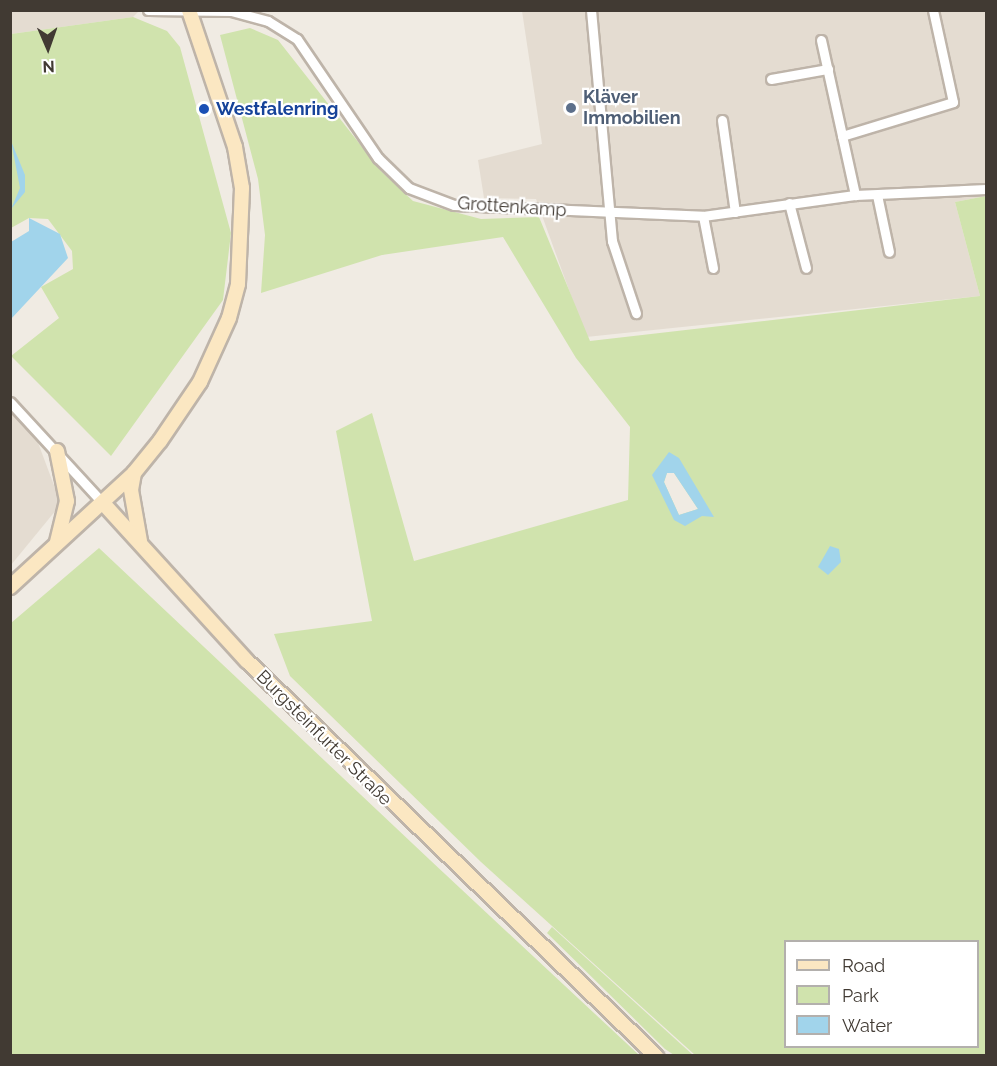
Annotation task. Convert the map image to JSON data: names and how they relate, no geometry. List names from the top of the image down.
{
  "streets": {
    "main road": ["Burgsteinfurter Straße"],
    "street": ["Grottenkamp"]
  },
  "places": ["Kläver Immobilien", "Westfalenring"],
  "legend": ["Road", "Park", "Water"],
  "north": "bottom"
}
